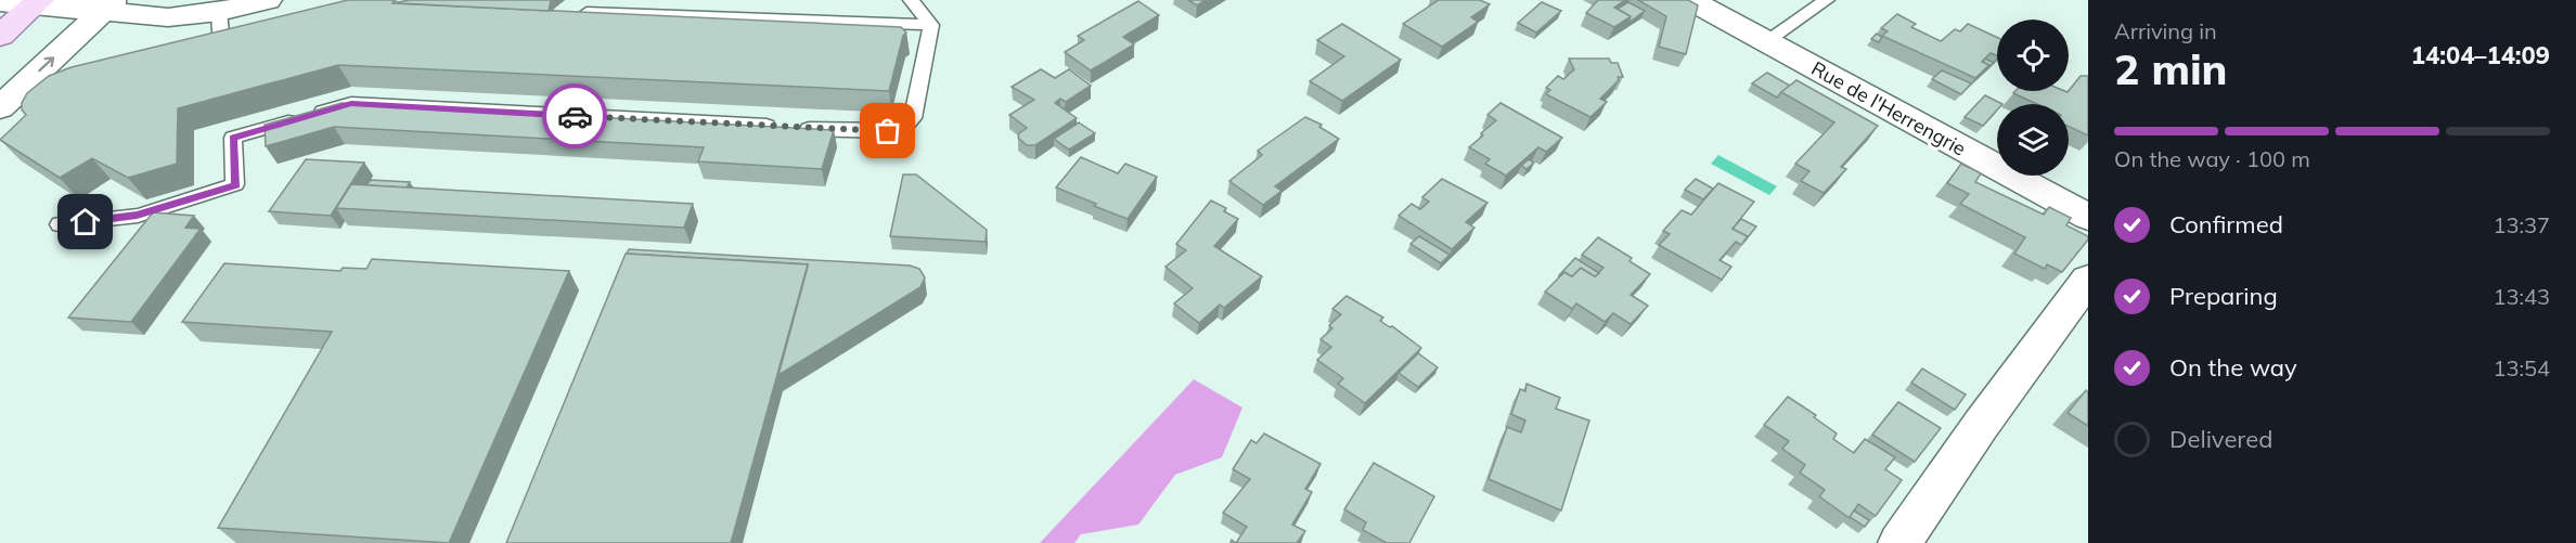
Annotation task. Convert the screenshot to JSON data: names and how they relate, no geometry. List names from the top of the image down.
{
  "streets": {
    "street": ["Rue de l'Herrengrie"]
  },
  "page": {
    "heading": ["2 min", "Arriving in", "14:04–14:09"],
    "bar": "On the way · 100 m",
    "list": [
      ["Confirmed", "13:37"],
      ["Preparing", "13:43"],
      ["On the way", "13:54"],
      "Delivered"
    ]
  }
}
